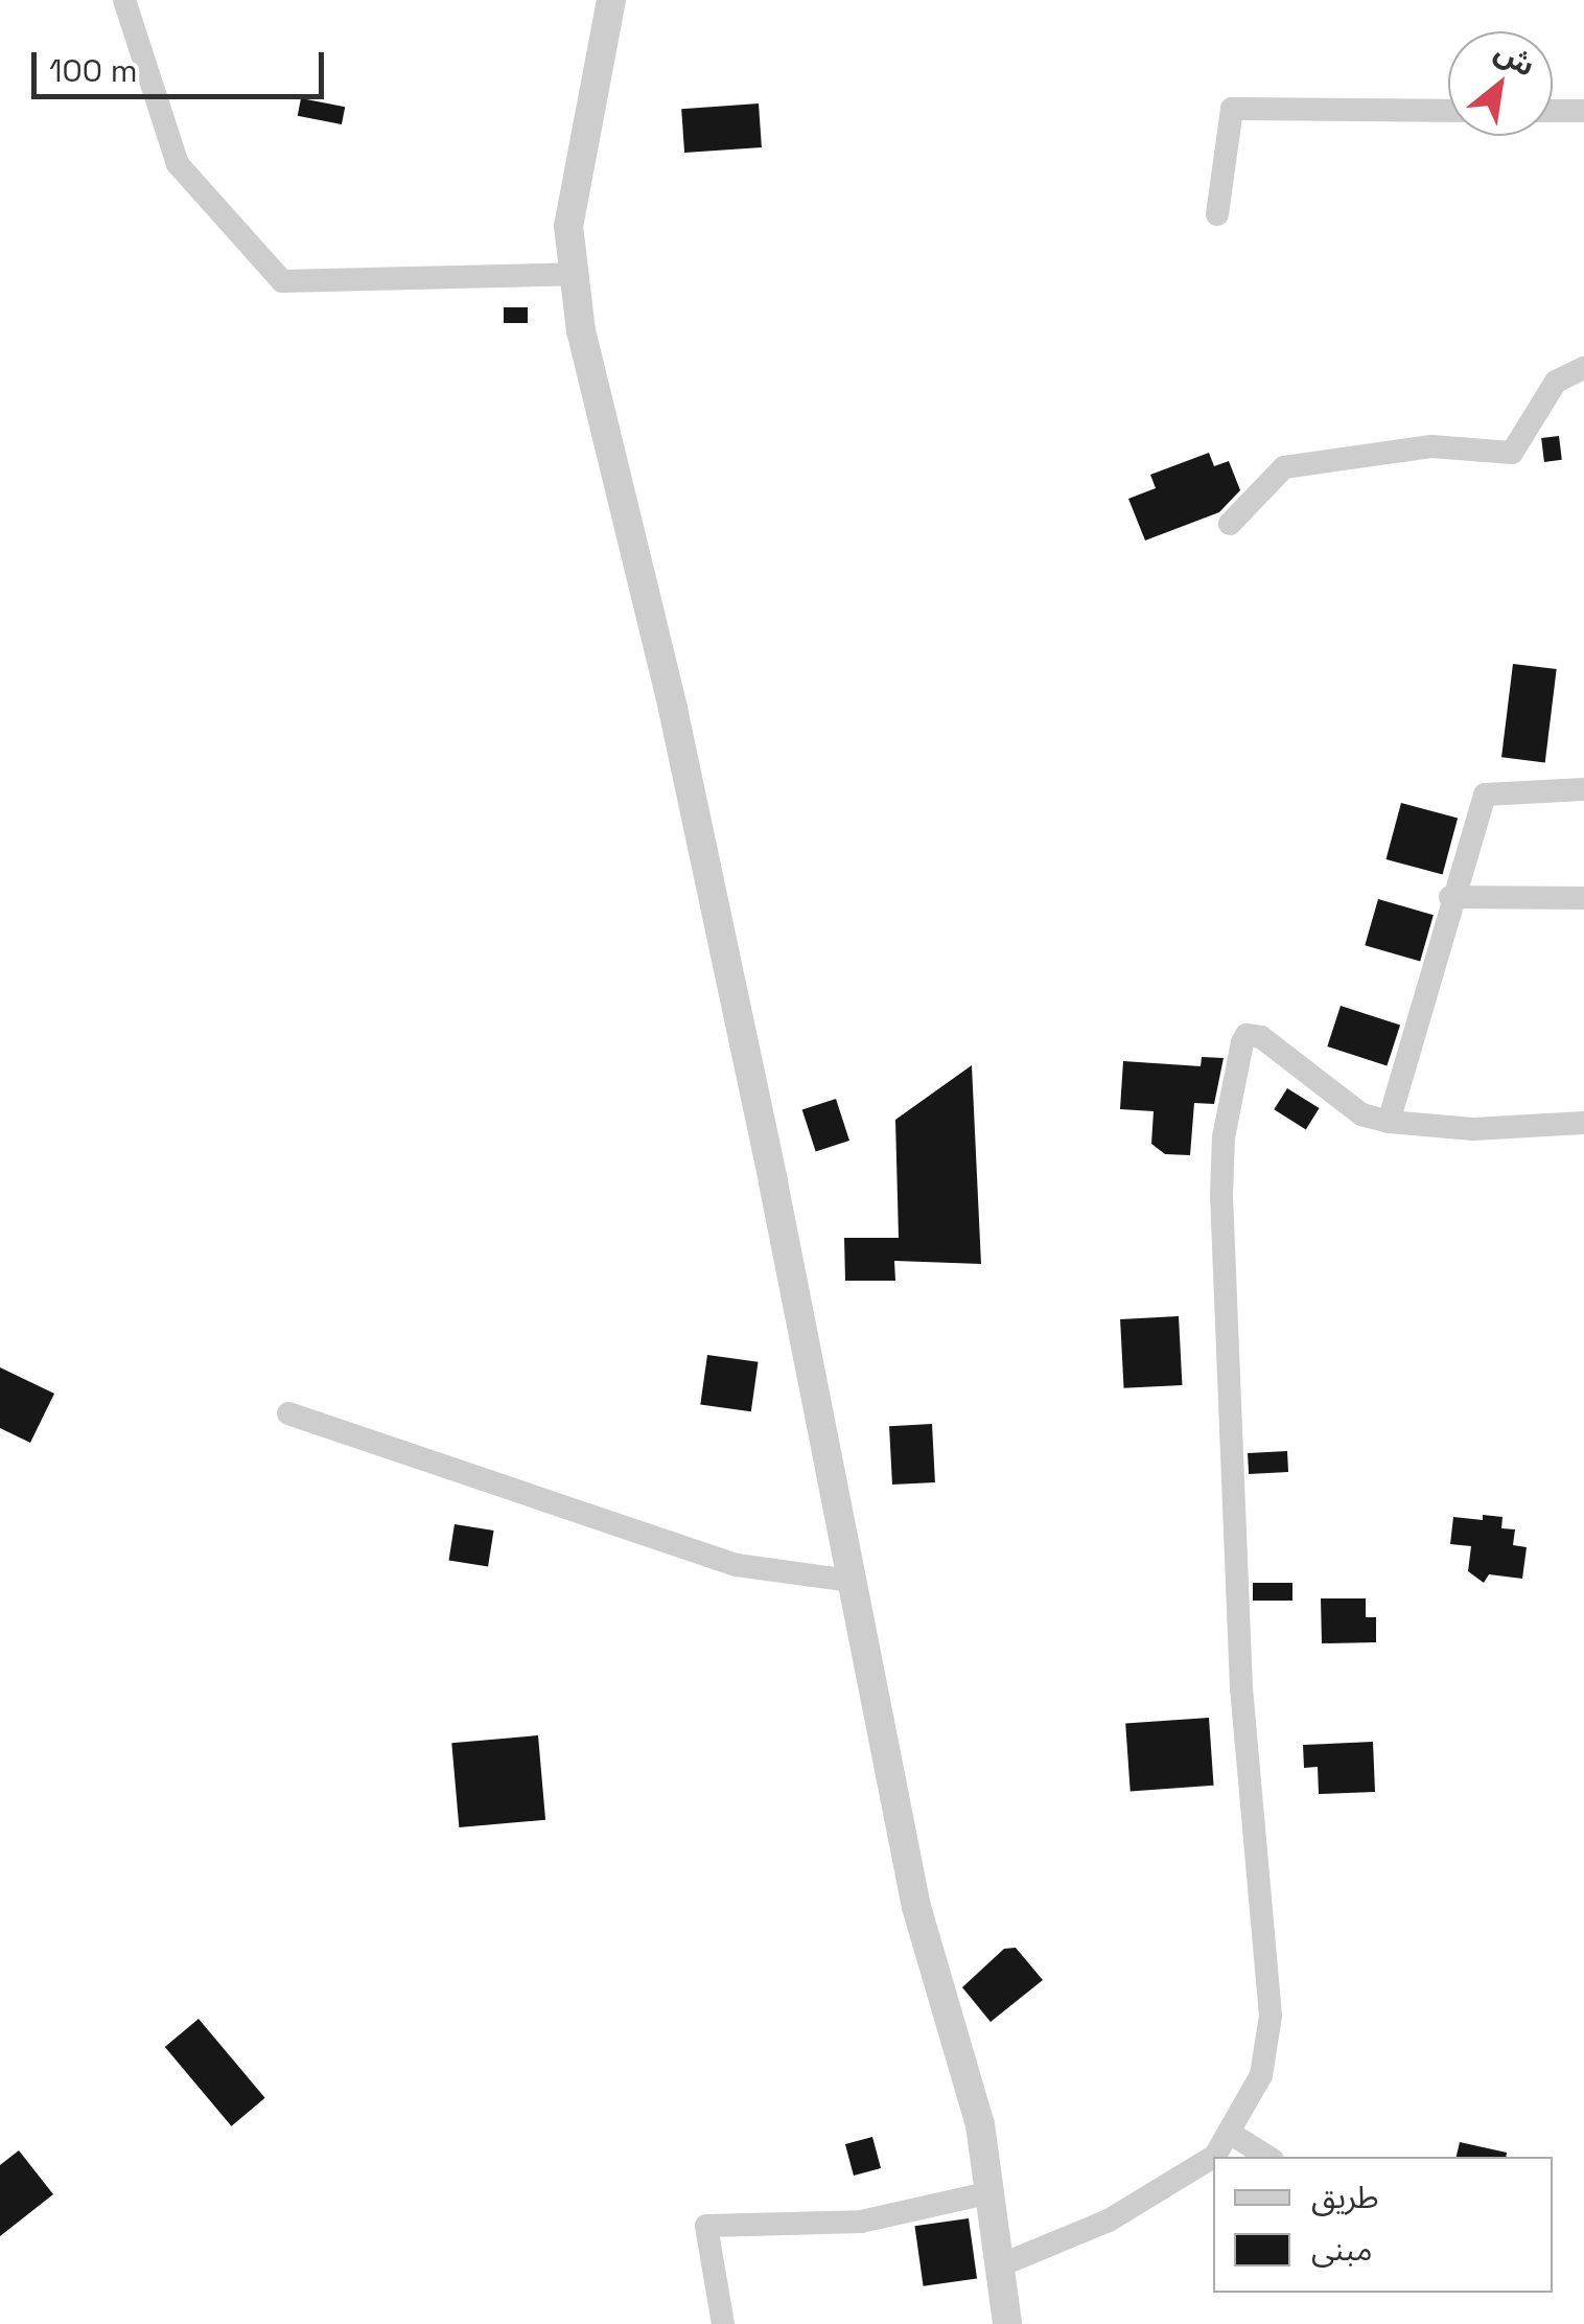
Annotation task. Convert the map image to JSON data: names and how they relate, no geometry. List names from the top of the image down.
{
  "legend": ["طريق", "مبنى"],
  "scale_bar": "100 m",
  "north": "top right"
}
